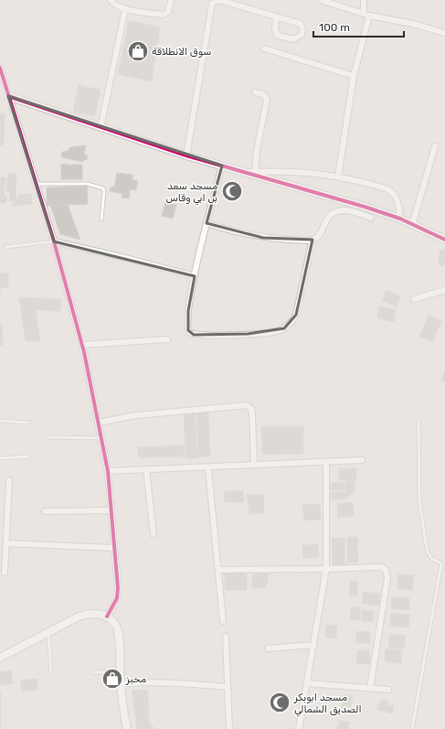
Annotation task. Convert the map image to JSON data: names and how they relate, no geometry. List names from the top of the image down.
{
  "places": {
    "shop": ["سوق الانطلاقة", "مخبز"],
    "mosque": ["مسجد سعد بن ابي وقاس", "مسجد ابوبكر الصديق الشمالي"]
  },
  "scale_bar": "100 m"
}
